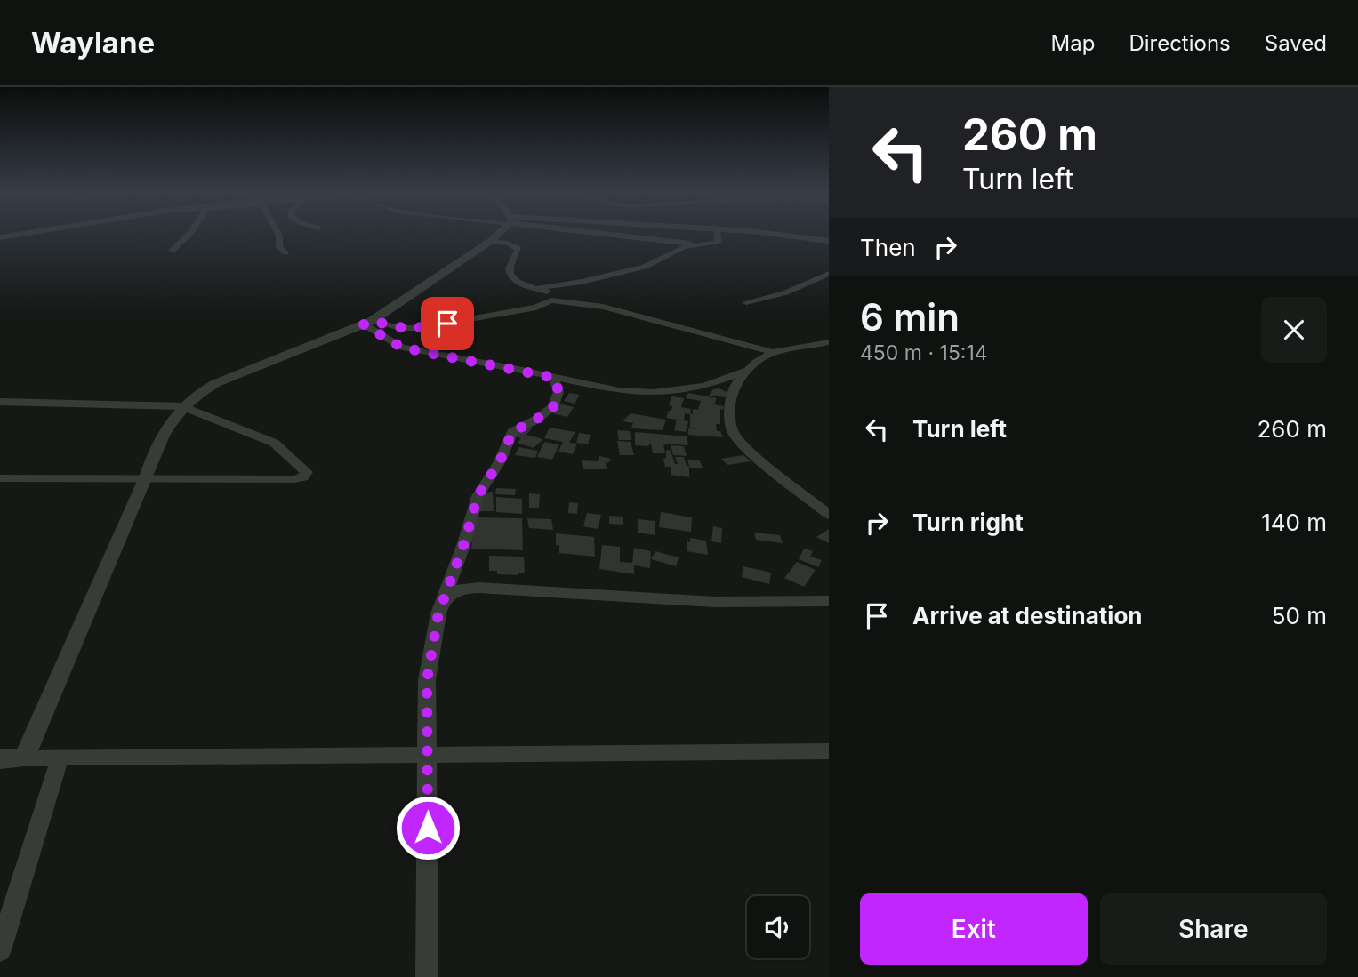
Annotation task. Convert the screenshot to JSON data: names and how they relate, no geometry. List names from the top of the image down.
{
  "page": {
    "header": "Waylane",
    "nav": ["Map", "Directions", "Saved"],
    "turn": ["260 m", "Turn left"],
    "then": "Then",
    "heading": ["6 min", "450 m · 15:14"],
    "list": [
      {
        "name": "Turn left",
        "value": "260 m"
      },
      {
        "name": "Turn right",
        "value": "140 m"
      },
      {
        "name": "Arrive at destination",
        "value": "50 m"
      }
    ],
    "buttons": ["Exit", "Share"]
  }
}
